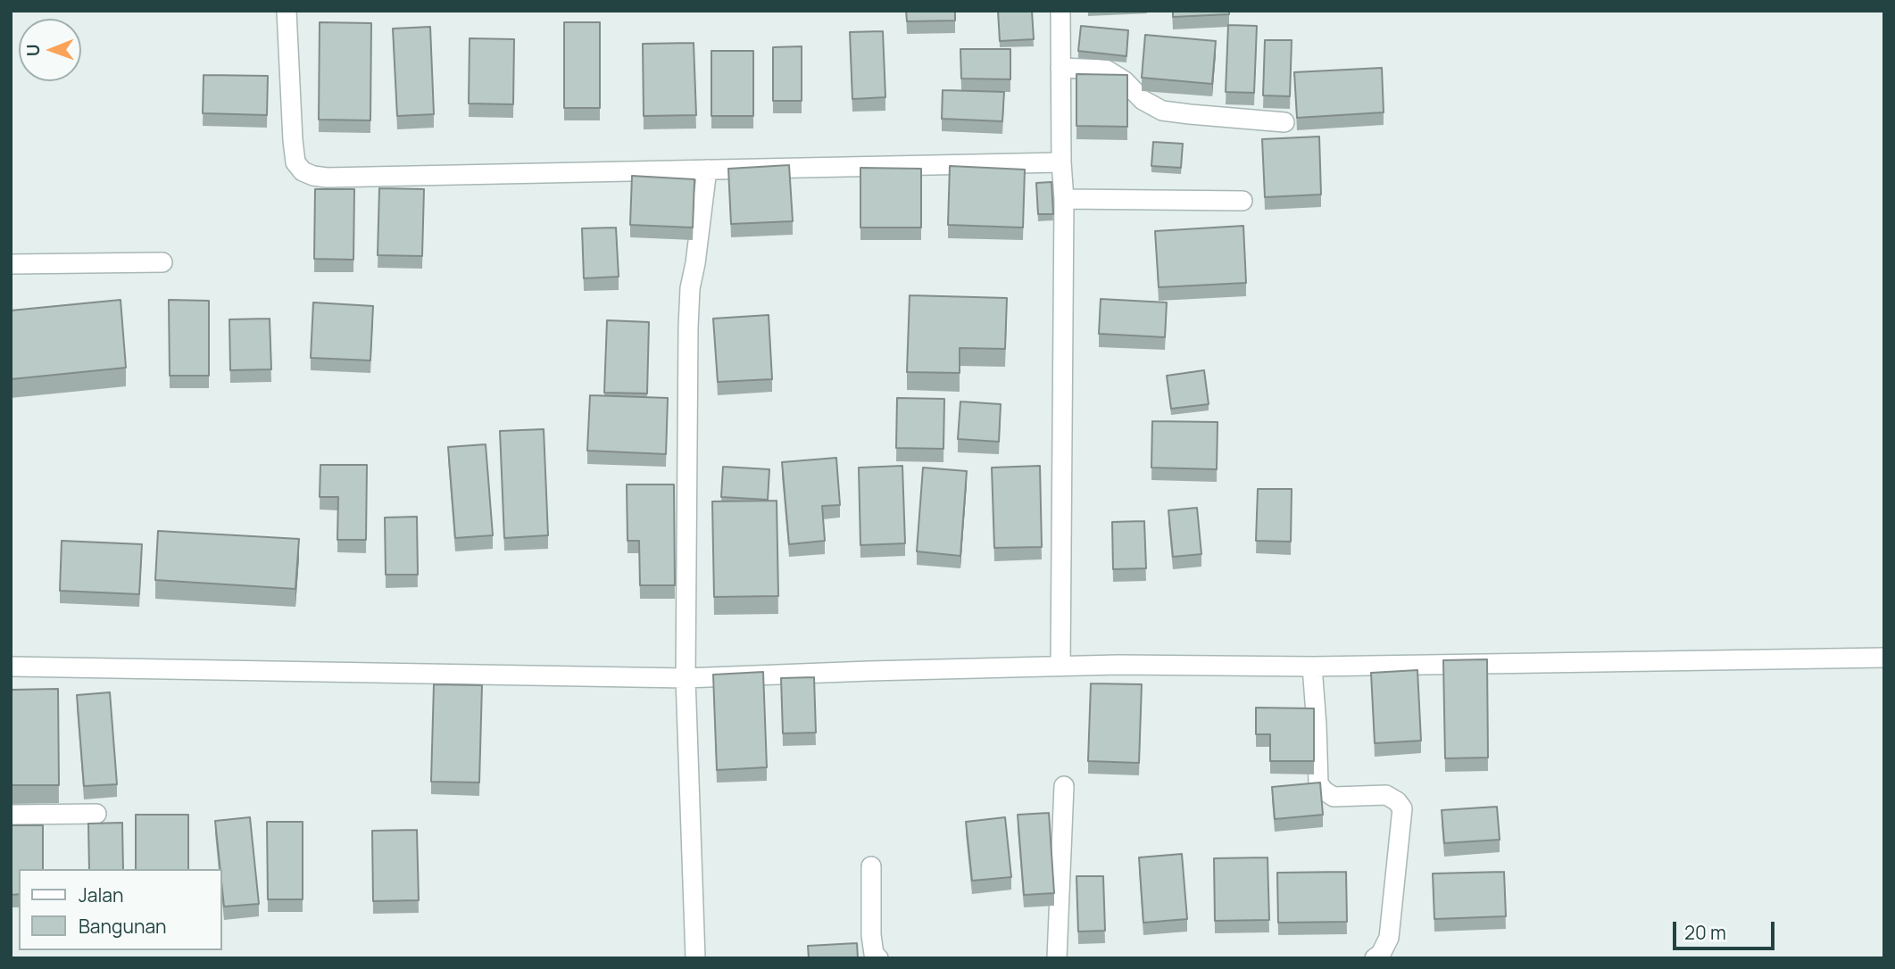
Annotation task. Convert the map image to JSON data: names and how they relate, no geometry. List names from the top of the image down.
{
  "legend": ["Jalan", "Bangunan"],
  "scale_bar": "20 m",
  "north": "left"
}
